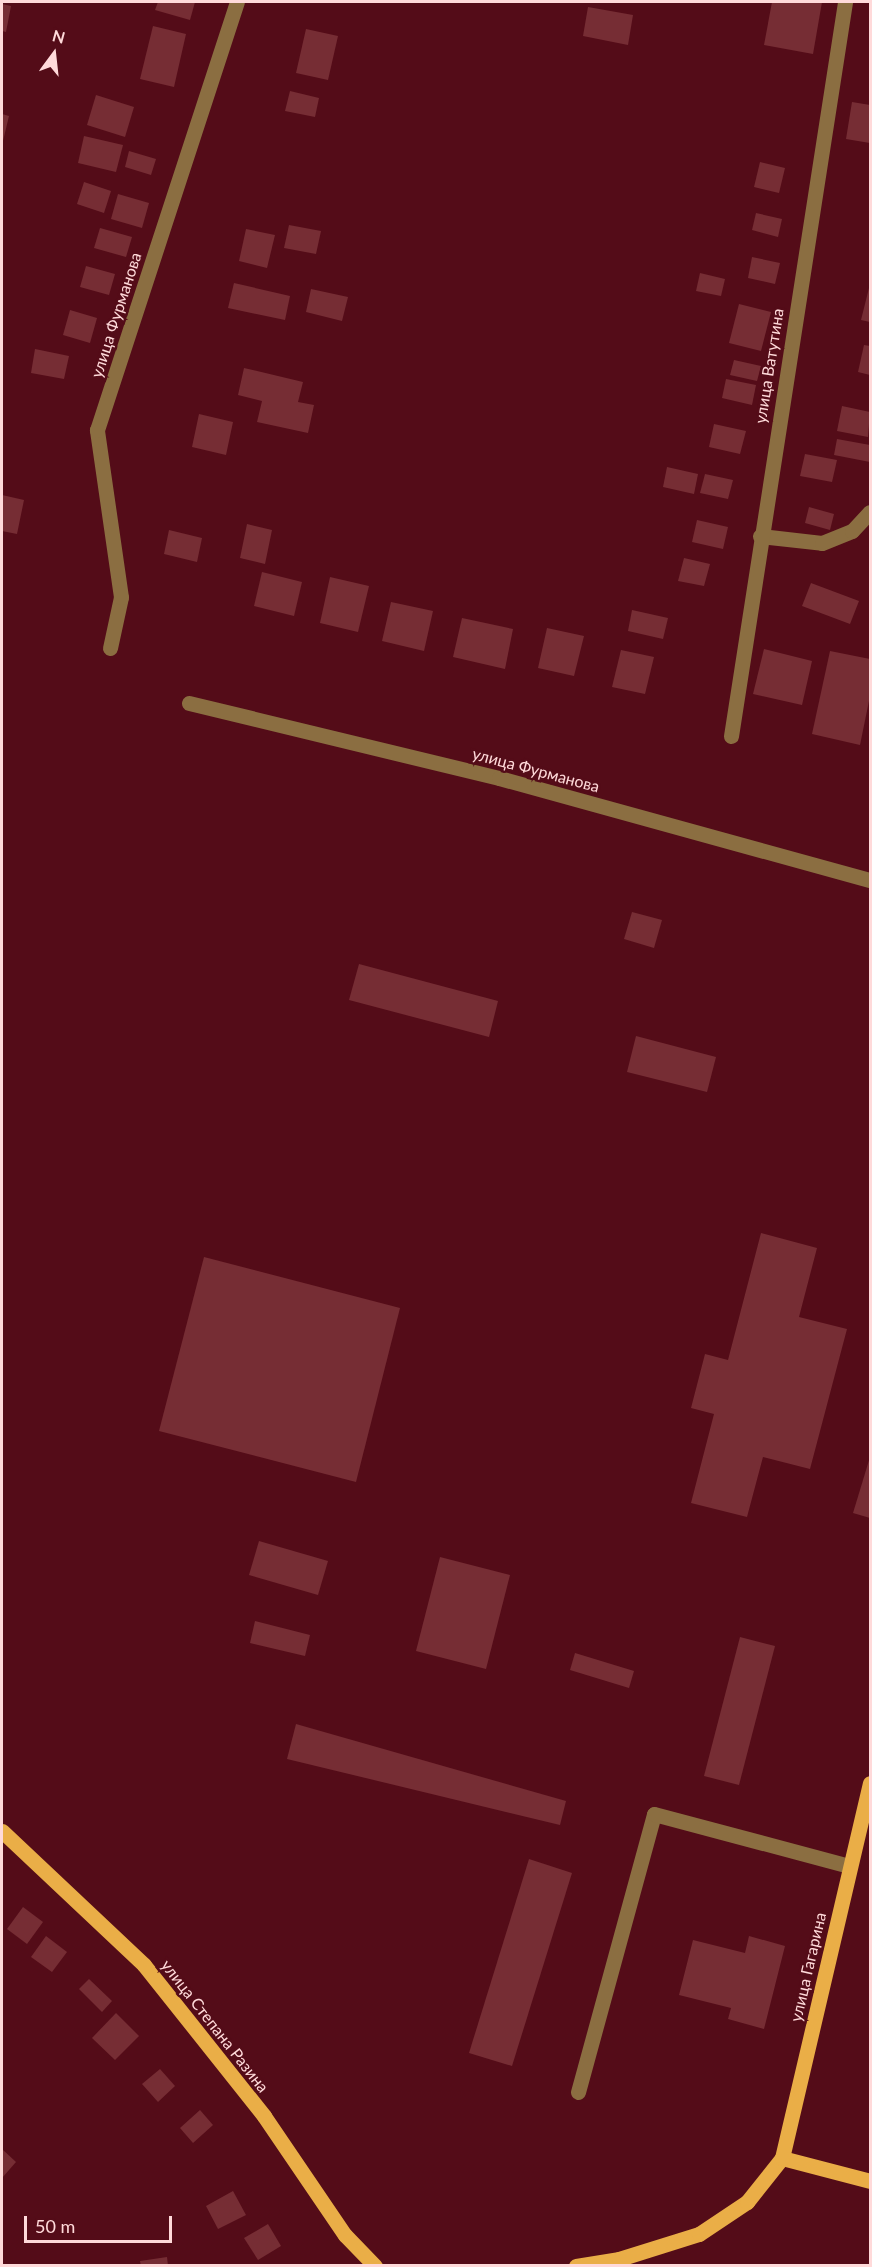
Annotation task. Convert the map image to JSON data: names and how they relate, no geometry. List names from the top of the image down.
{
  "streets": {
    "main road": ["улица Гагарина", "улица Степана Разина"],
    "street": ["улица Фурманова", "улица Ватутина"]
  },
  "scale_bar": "50 m",
  "north": "top"
}
